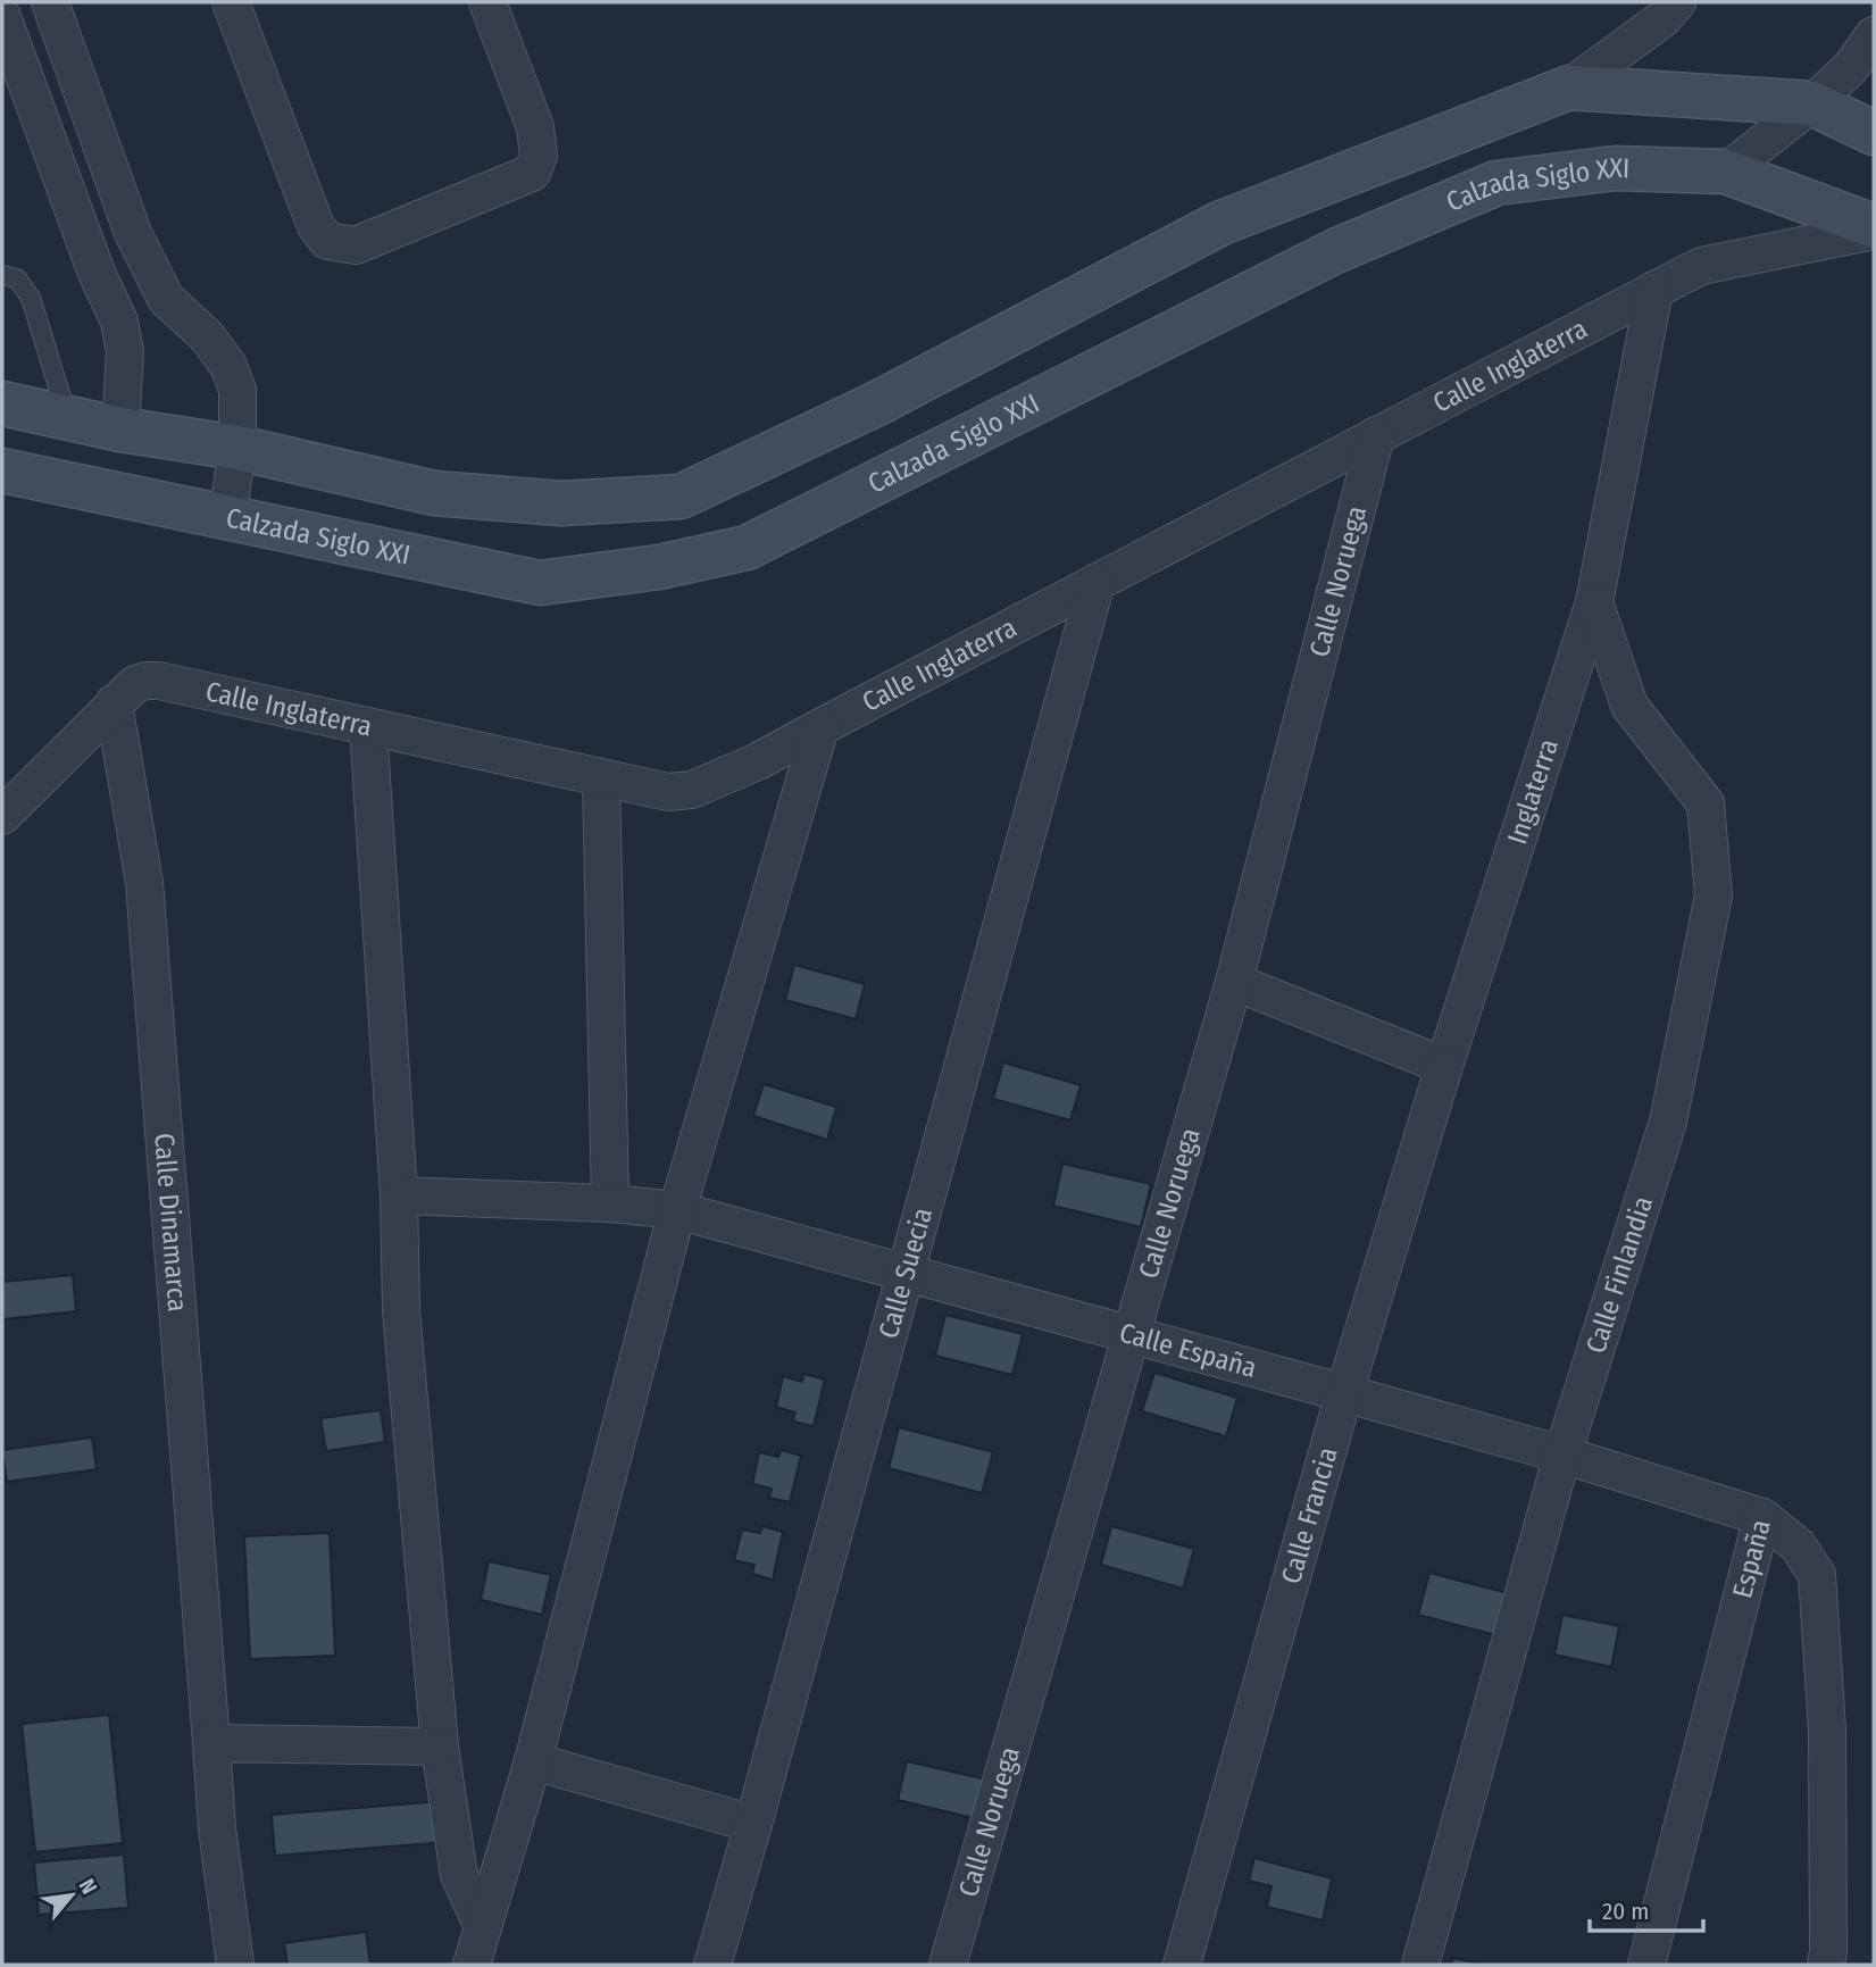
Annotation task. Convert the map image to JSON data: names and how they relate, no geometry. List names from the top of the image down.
{
  "streets": {
    "main road": ["Calzada Siglo XXI"],
    "street": [
      "Calle Inglaterra",
      "Calle Noruega",
      "Inglaterra",
      "Calle Dinamarca",
      "Calle Suecia",
      "Calle Finlandia",
      "Calle España",
      "Calle Francia",
      "España"
    ]
  },
  "crossings": [
    ["Calzada Siglo XXI", "Calle Inglaterra"],
    ["Calle Inglaterra", "Calle Noruega"],
    ["Calle Inglaterra", "Inglaterra"],
    ["Calle Inglaterra", "Calle Dinamarca"],
    ["Calle Inglaterra", "Calle Suecia"],
    ["Calle Noruega", "Calle España"],
    ["Inglaterra", "Calle Finlandia"],
    ["Inglaterra", "Calle Francia"],
    ["Calle Suecia", "Calle España"],
    ["Calle Finlandia", "Calle España"],
    ["Calle España", "Calle Francia"],
    ["Calle España", "España"]
  ],
  "scale_bar": "20 m",
  "north": "top right"
}
